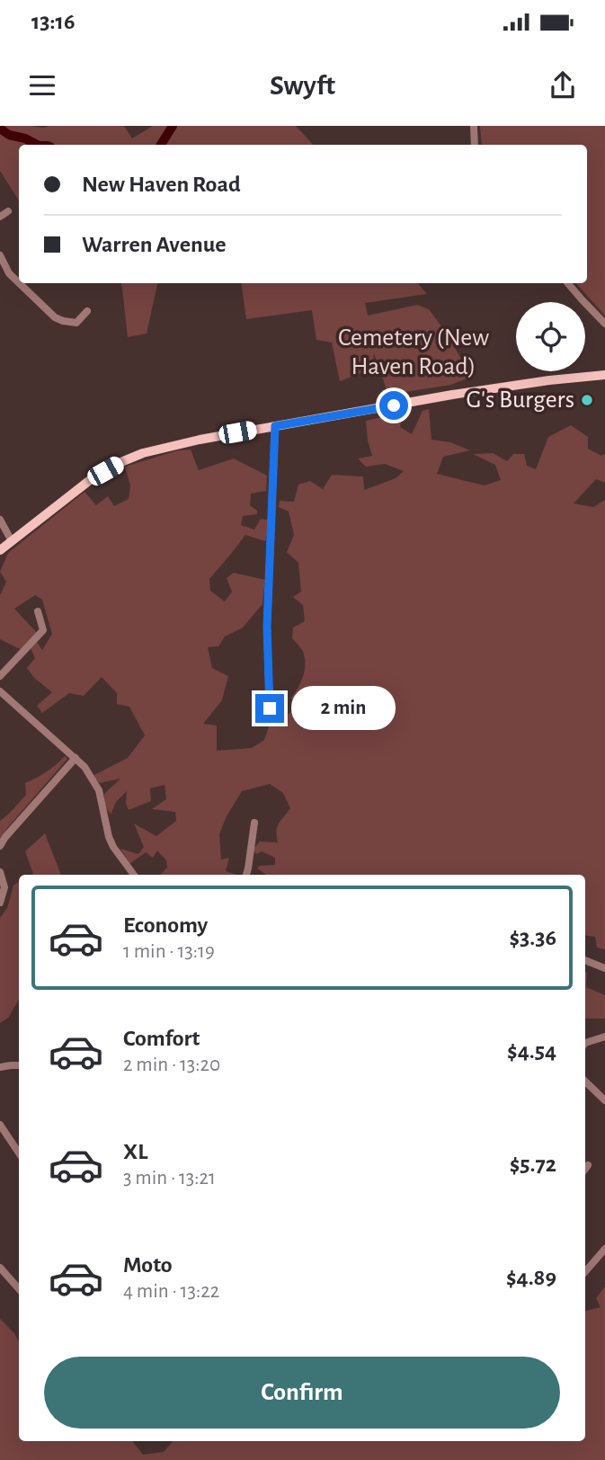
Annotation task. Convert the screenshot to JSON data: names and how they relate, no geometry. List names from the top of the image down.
{
  "parks": ["Cemetery (New Haven Road)"],
  "places": ["G's Burgers"],
  "page": {
    "status": "13:16",
    "header": "Swyft",
    "banner": ["New Haven Road", "Warren Avenue"],
    "bubble": "2 min",
    "list": [
      {
        "name": "Economy",
        "note": "1 min · 13:19",
        "value": "$3.36"
      },
      {
        "name": "Comfort",
        "note": "2 min · 13:20",
        "value": "$4.54"
      },
      {
        "name": "XL",
        "note": "3 min · 13:21",
        "value": "$5.72"
      },
      {
        "name": "Moto",
        "note": "4 min · 13:22",
        "value": "$4.89"
      }
    ],
    "buttons": "Confirm"
  }
}
